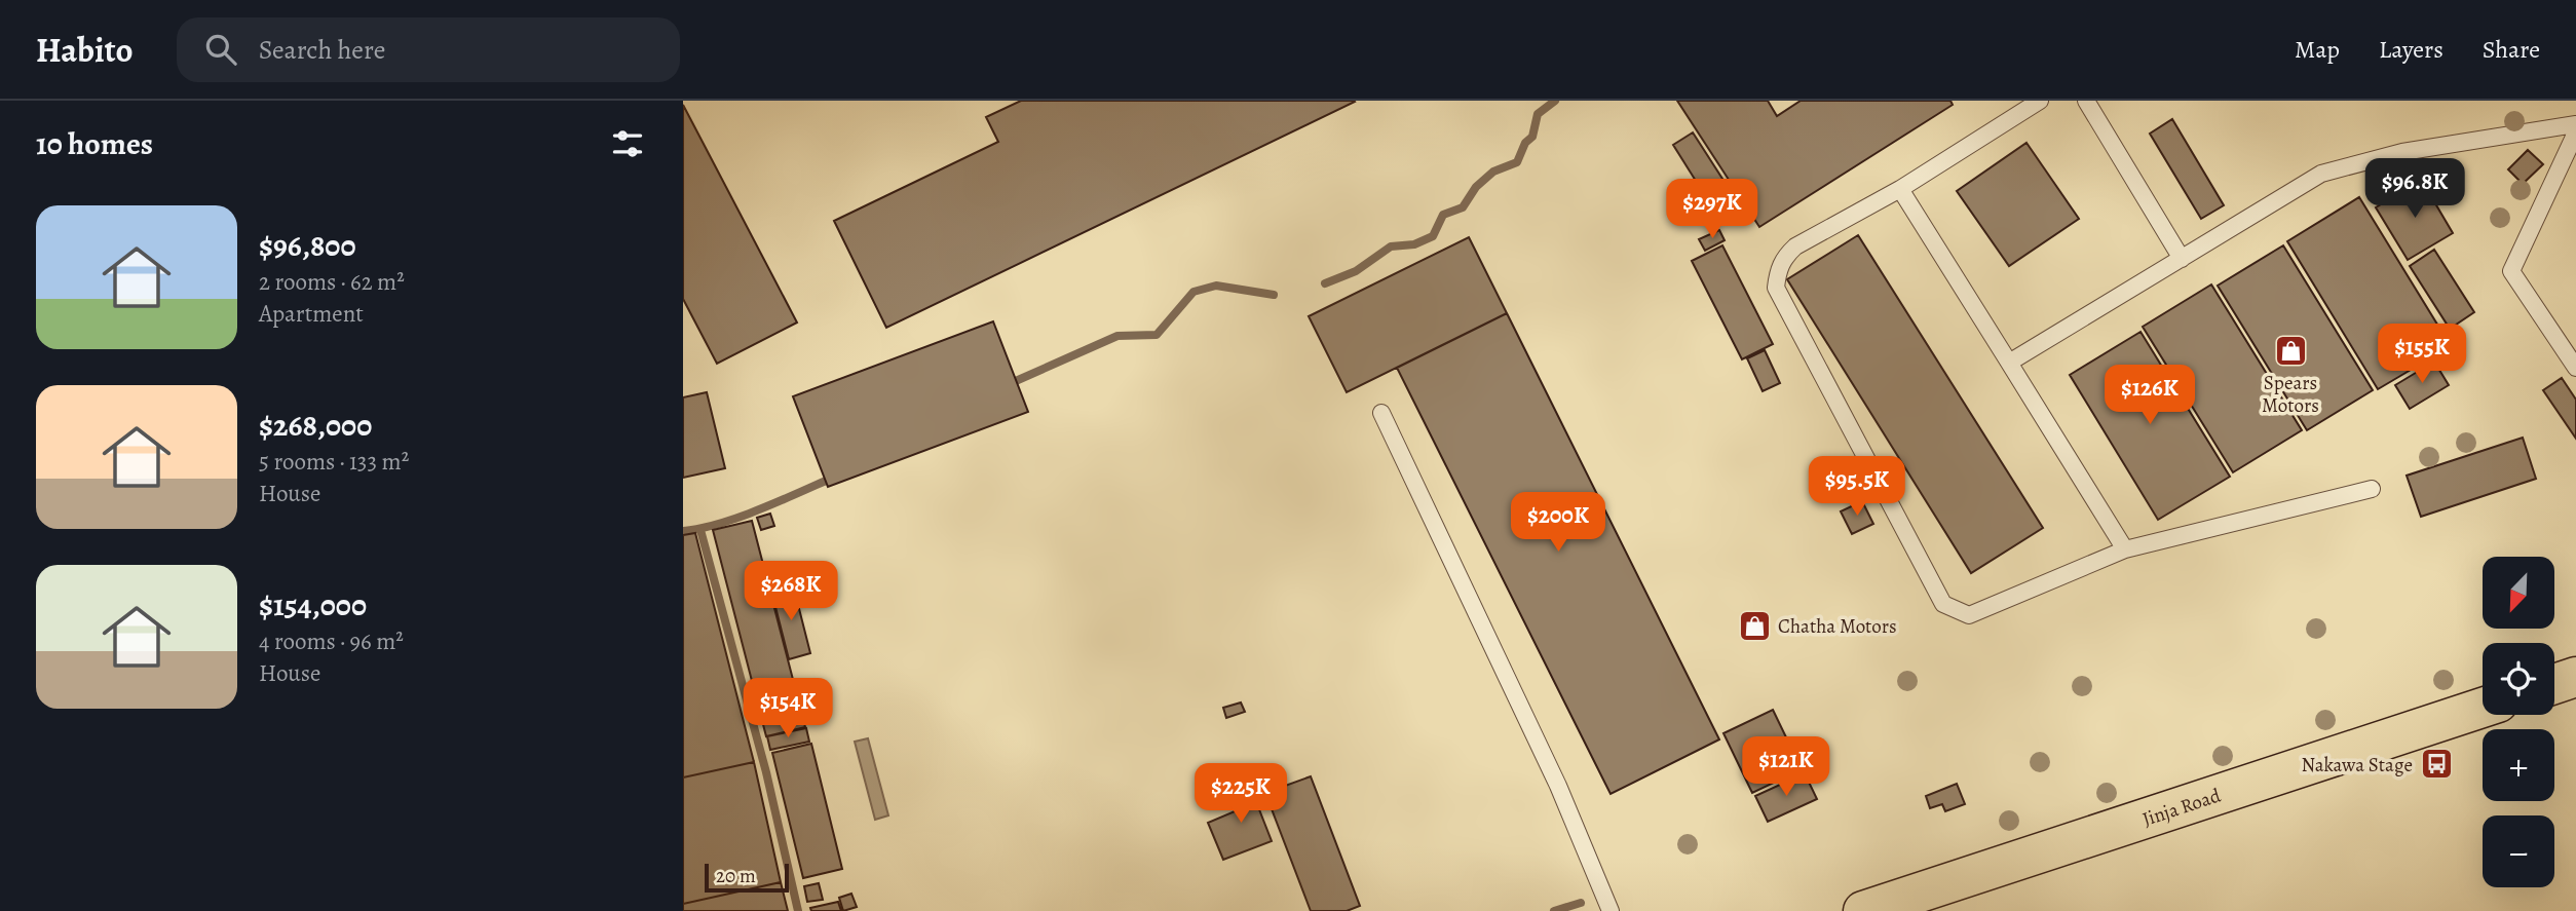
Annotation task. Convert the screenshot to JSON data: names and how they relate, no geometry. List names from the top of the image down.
{
  "streets": {
    "highway": ["Jinja Road"]
  },
  "places": {
    "shop": ["Spears Motors", "Chatha Motors"],
    "bus stop": ["Nakawa Stage"]
  },
  "scale_bar": "20 m",
  "north": "bottom left",
  "page": {
    "header": "Habito",
    "search": "Search here",
    "nav": ["Map", "Layers", "Share"],
    "heading": "10 homes",
    "price": [
      "$96.8K",
      "$297K",
      "$155K",
      "$126K",
      "$95.5K",
      "$200K",
      "$268K",
      "$154K",
      "$121K",
      "$225K"
    ],
    "list": [
      {
        "name": "$96,800",
        "note": "2 rooms · 62 m² · Apartment"
      },
      {
        "name": "$268,000",
        "note": "5 rooms · 133 m² · House"
      },
      {
        "name": "$154,000",
        "note": "4 rooms · 96 m² · House"
      }
    ],
    "map_buttons": ["+", "−"],
    "scale": "20 m"
  }
}
